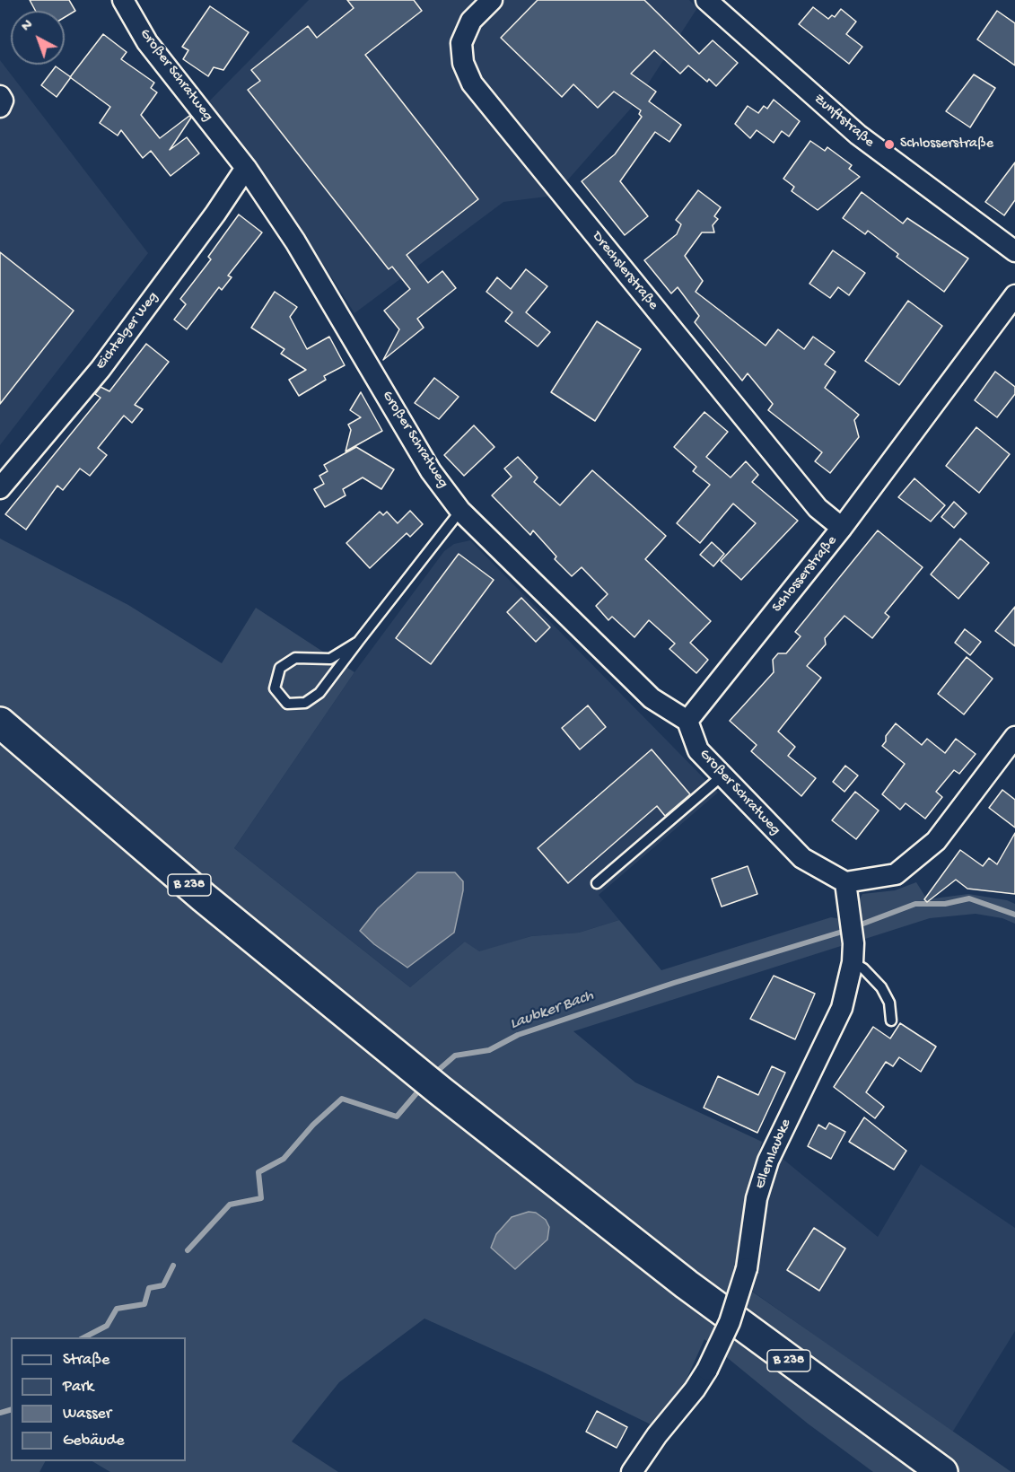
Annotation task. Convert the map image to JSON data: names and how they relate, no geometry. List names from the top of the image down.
{
  "streets": {
    "main road": ["B 238"],
    "street": [
      "Großer Schratweg",
      "Zunftstraße",
      "Drechslerstraße",
      "Eichtelger Weg",
      "Schlosserstraße",
      "Ellernlaubke"
    ]
  },
  "crossings": [
    ["Großer Schratweg", "Eichtelger Weg"],
    ["Großer Schratweg", "Schlosserstraße"],
    ["Großer Schratweg", "Ellernlaubke"],
    ["Drechslerstraße", "Schlosserstraße"]
  ],
  "water": ["Laubker Bach"],
  "places": ["Schlosserstraße"],
  "legend": [
    "Straße",
    "Park",
    "Wasser",
    "Gebäude"
  ],
  "north": "top left"
}
